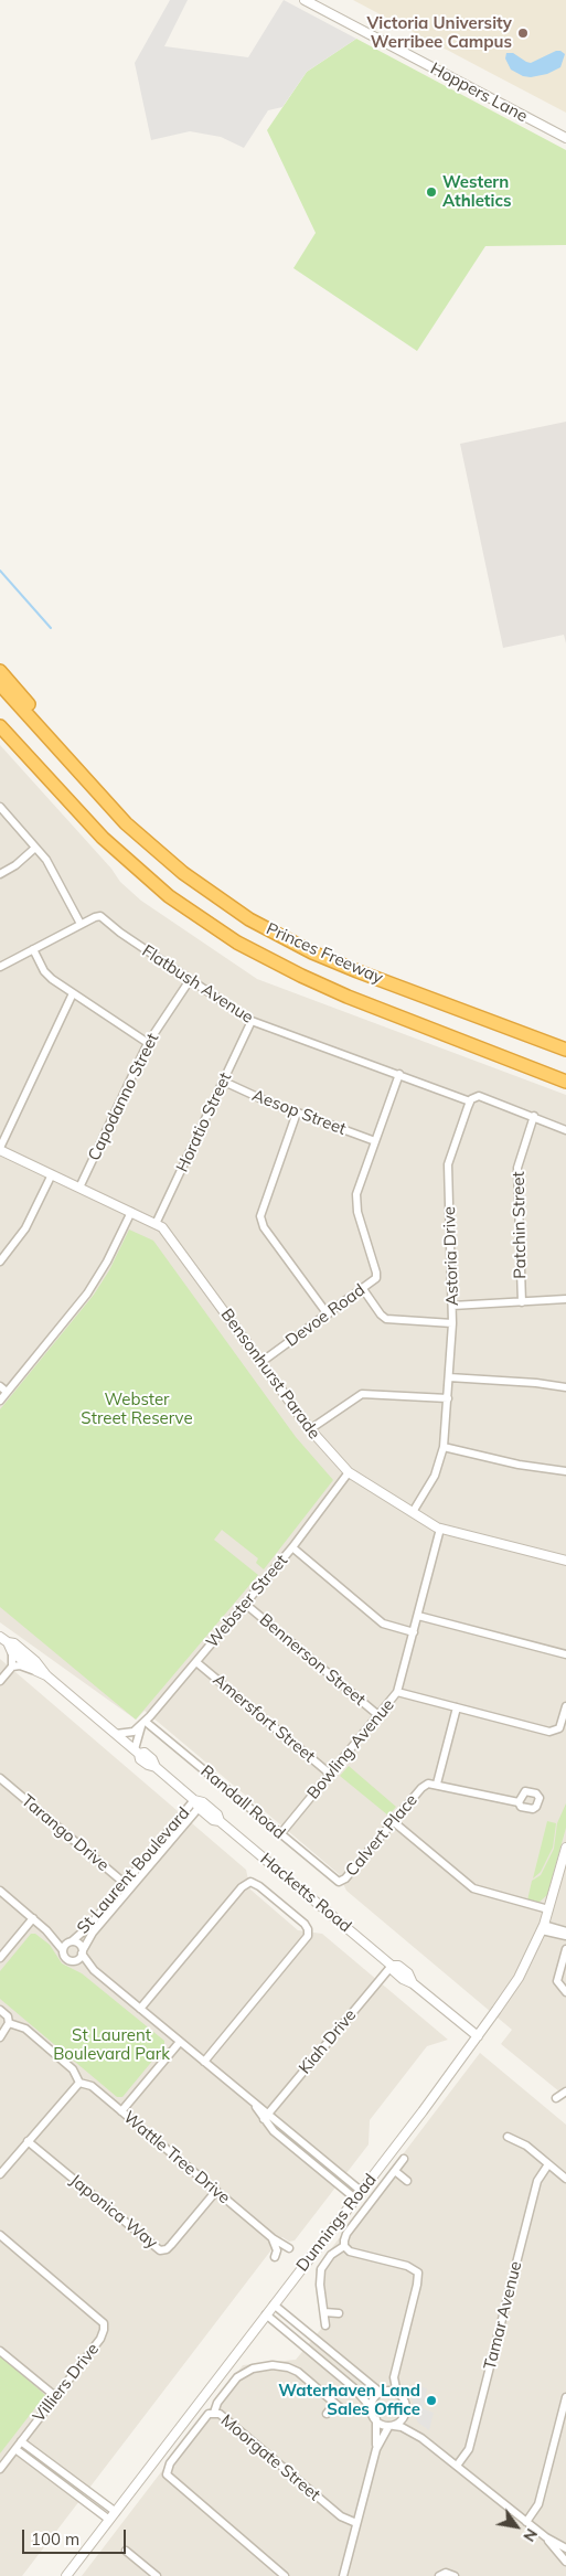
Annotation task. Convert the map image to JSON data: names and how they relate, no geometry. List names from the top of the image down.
{
  "streets": {
    "highway": ["Princes Freeway"],
    "street": [
      "Hoppers Lane",
      "Flatbush Avenue",
      "Capodanno Street",
      "Aesop Street",
      "Horatio Street",
      "Patchin Street",
      "Astoria Drive",
      "Devoe Road",
      "Bensonhurst Parade",
      "Webster Street",
      "Bennerson Street",
      "Amersfort Street",
      "Bowling Avenue",
      "Randall Road",
      "Tarango Drive",
      "Calvert Place",
      "St Laurent Boulevard",
      "Hacketts Road",
      "Kiah Drive",
      "Wattle Tree Drive",
      "Japonica Way",
      "Dunnings Road",
      "Tamar Avenue",
      "Villiers Drive",
      "Moorgate Street"
    ]
  },
  "crossings": [
    ["Flatbush Avenue", "Capodanno Street"],
    ["Flatbush Avenue", "Horatio Street"],
    ["Flatbush Avenue", "Astoria Drive"],
    ["Flatbush Avenue", "Devoe Road"],
    ["Capodanno Street", "Bensonhurst Parade"],
    ["Aesop Street", "Horatio Street"],
    ["Aesop Street", "Devoe Road"],
    ["Horatio Street", "Bensonhurst Parade"],
    ["Astoria Drive", "Bensonhurst Parade"],
    ["Devoe Road", "Bensonhurst Parade"],
    ["Bensonhurst Parade", "Webster Street"],
    ["Bensonhurst Parade", "Bowling Avenue"],
    ["Webster Street", "Bennerson Street"],
    ["Webster Street", "Amersfort Street"],
    ["Webster Street", "Randall Road"],
    ["Webster Street", "Hacketts Road"],
    ["Bennerson Street", "Bowling Avenue"],
    ["Amersfort Street", "Bowling Avenue"],
    ["Bowling Avenue", "Randall Road"],
    ["Randall Road", "Calvert Place"],
    ["Tarango Drive", "St Laurent Boulevard"],
    ["St Laurent Boulevard", "Hacketts Road"],
    ["Hacketts Road", "Kiah Drive"],
    ["Hacketts Road", "Dunnings Road"],
    ["Wattle Tree Drive", "Japonica Way"]
  ],
  "parks": ["Webster Street Reserve", "St Laurent Boulevard Park"],
  "places": ["Victoria University Werribee Campus", "Western Athletics", "Waterhaven Land Sales Office"],
  "scale_bar": "100 m",
  "north": "bottom right"
}
